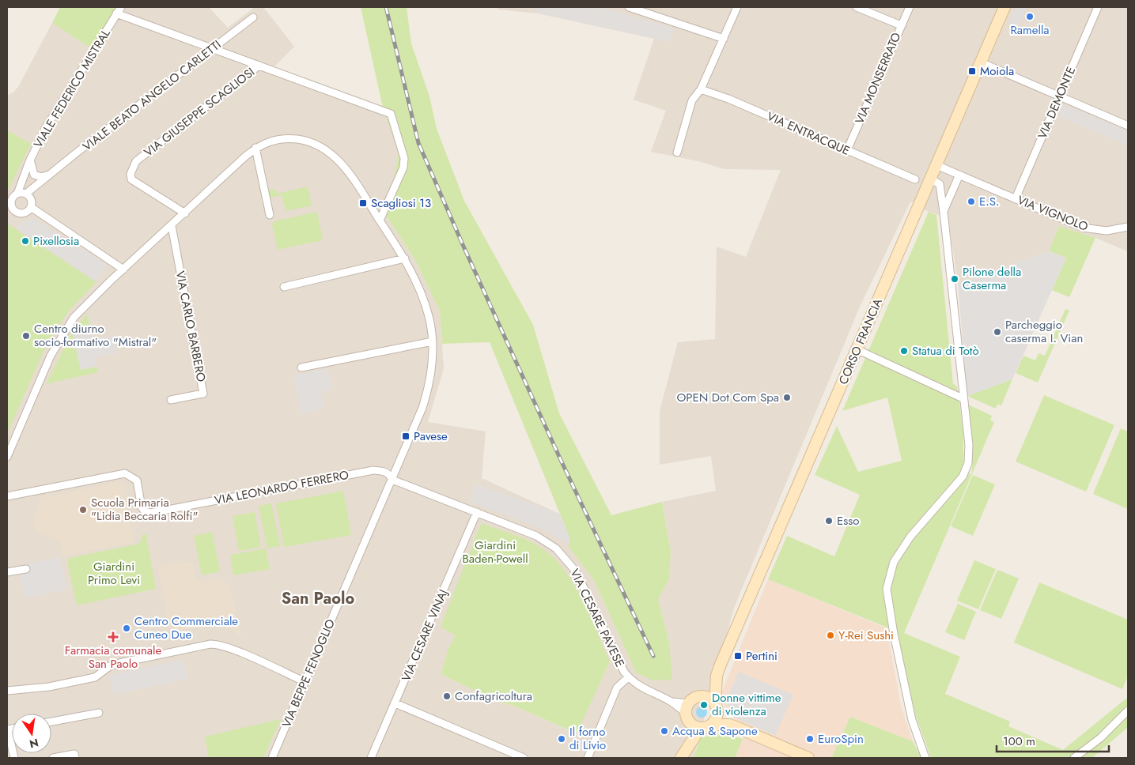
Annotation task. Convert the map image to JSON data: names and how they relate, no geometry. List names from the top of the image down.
{
  "streets": {
    "main road": ["CORSO FRANCIA"],
    "street": [
      "VIA MONSERRATO",
      "VIALE FEDERICO MISTRAL",
      "VIALE BEATO ANGELO CARLETTI",
      "VIA DEMONTE",
      "VIA GIUSEPPE SCAGLIOSI",
      "VIA ENTRACQUE",
      "VIA VIGNOLO",
      "VIA CARLO BARBERO",
      "VIA LEONARDO FERRERO",
      "VIA CESARE PAVESE",
      "VIA CESARE VINAJ",
      "VIA BEPPE FENOGLIO"
    ]
  },
  "crossings": [
    ["VIA MONSERRATO", "VIA ENTRACQUE"],
    ["VIALE FEDERICO MISTRAL", "VIALE BEATO ANGELO CARLETTI"],
    ["VIA DEMONTE", "VIA VIGNOLO"],
    ["VIA VIGNOLO", "CORSO FRANCIA"],
    ["CORSO FRANCIA", "VIA CESARE PAVESE"],
    ["VIA LEONARDO FERRERO", "VIA CESARE PAVESE"],
    ["VIA LEONARDO FERRERO", "VIA BEPPE FENOGLIO"],
    ["VIA CESARE PAVESE", "VIA CESARE VINAJ"],
    ["VIA CESARE PAVESE", "VIA BEPPE FENOGLIO"]
  ],
  "districts": ["San Paolo"],
  "parks": ["Giardini Baden-Powell", "Giardini Primo Levi"],
  "places": {
    "other": [
      "Ramella",
      "E.S.",
      "Pixellosia",
      "Pilone della Caserma",
      "Parcheggio caserma I. Vian",
      "Centro diurno socio-formativo \"Mistral\"",
      "Statua di Totò",
      "OPEN Dot Com Spa",
      "Scuola Primaria \"Lidia Beccaria Rolfi\"",
      "Esso",
      "Centro Commerciale Cuneo Due",
      "Y-Rei Sushi",
      "Confagricoltura",
      "Donne vittime di violenza",
      "Acqua & Sapone",
      "Il forno di Livio",
      "EuroSpin"
    ],
    "transit": [
      "Moiola",
      "Scagliosi 13",
      "Pavese",
      "Pertini"
    ],
    "health": ["Farmacia comunale San Paolo"]
  },
  "scale_bar": "100 m",
  "north": "bottom"
}
